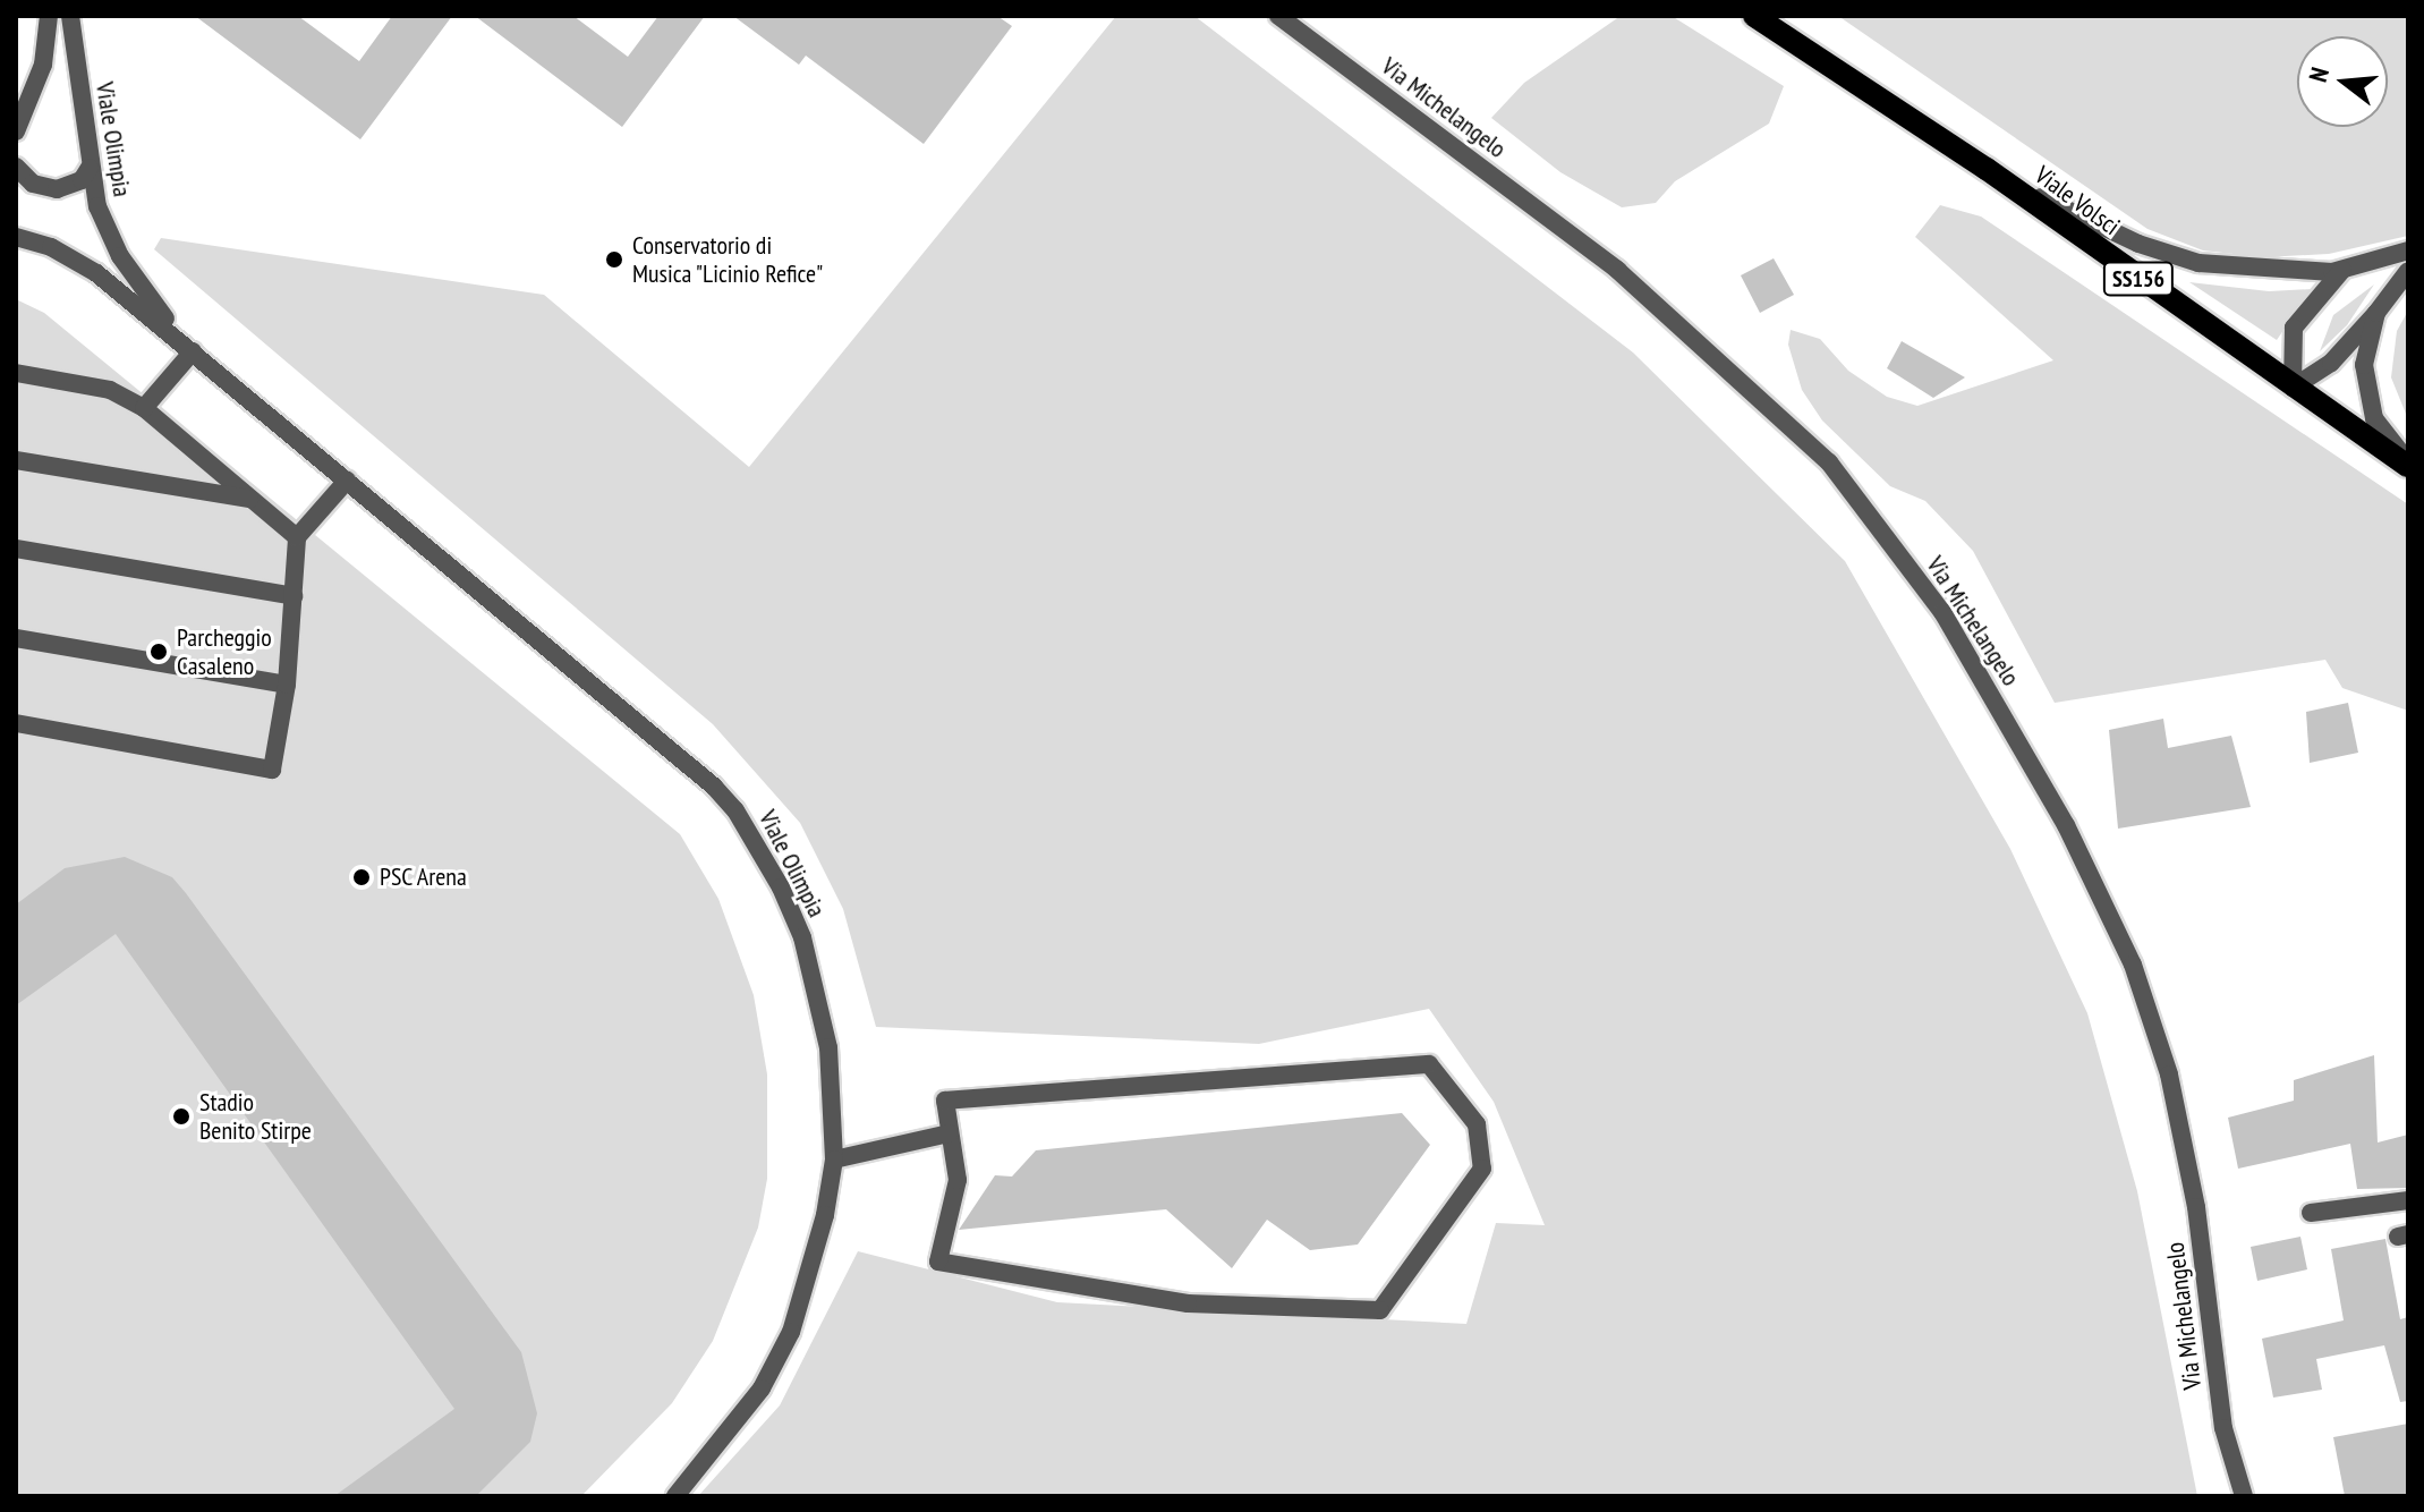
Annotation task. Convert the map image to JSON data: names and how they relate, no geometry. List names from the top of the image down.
{
  "streets": {
    "main road": ["Viale Volsci", "SS156"],
    "street": ["Via Michelangelo", "Viale Olimpia"]
  },
  "places": [
    "Conservatorio di Musica \"Licinio Refice\"",
    "Parcheggio Casaleno",
    "PSC Arena",
    "Stadio Benito Stirpe"
  ],
  "north": "left"
}
